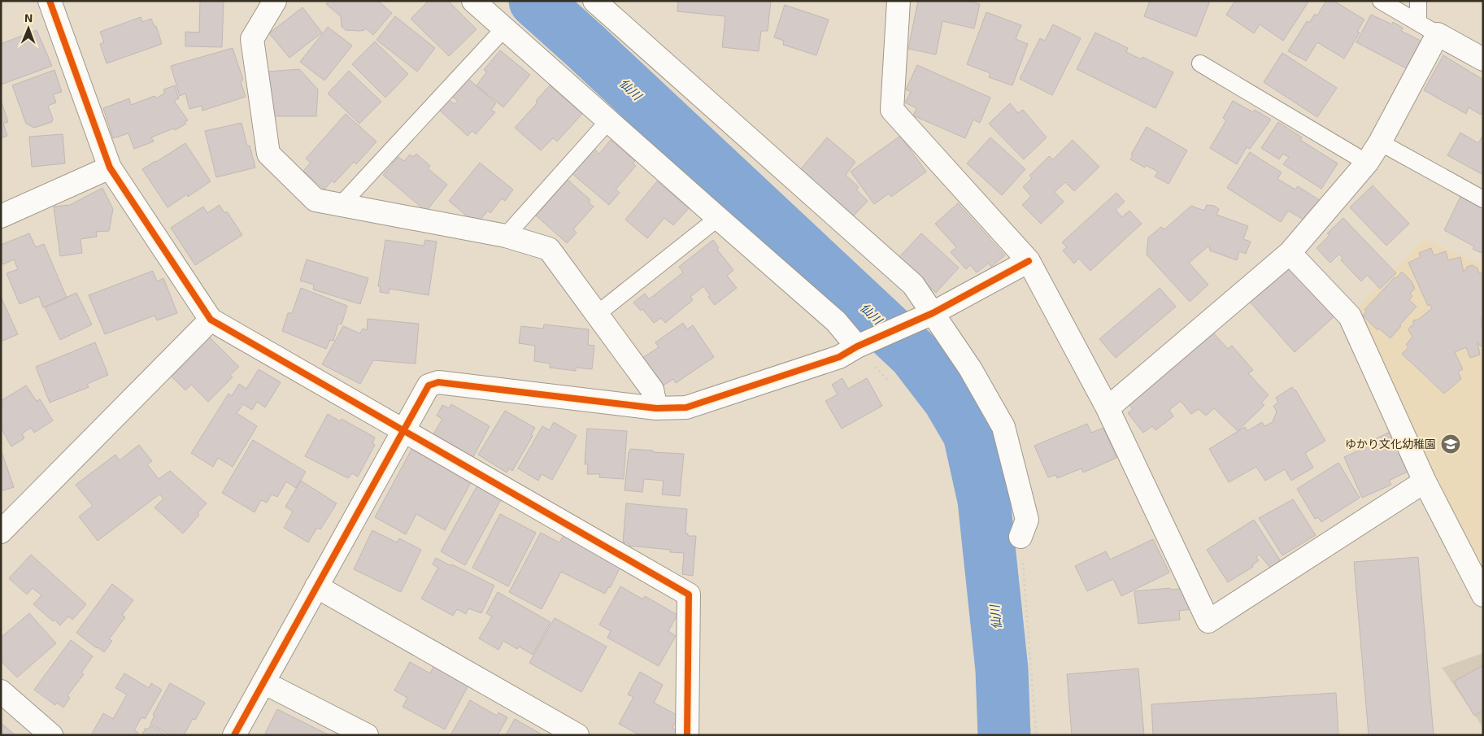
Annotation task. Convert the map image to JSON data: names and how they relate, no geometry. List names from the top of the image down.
{
  "water": ["仙川"],
  "places": {
    "school or university": ["ゆかり文化幼稚園"]
  },
  "north": "top"
}
